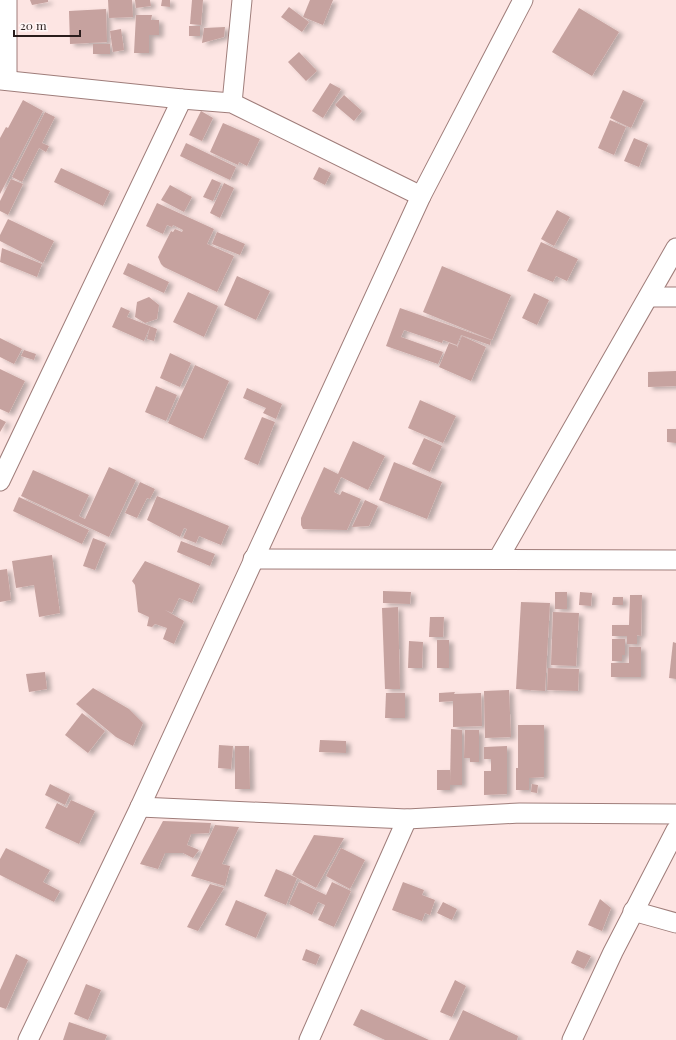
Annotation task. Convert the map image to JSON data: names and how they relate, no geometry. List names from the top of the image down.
{
  "scale_bar": "20 m"
}
